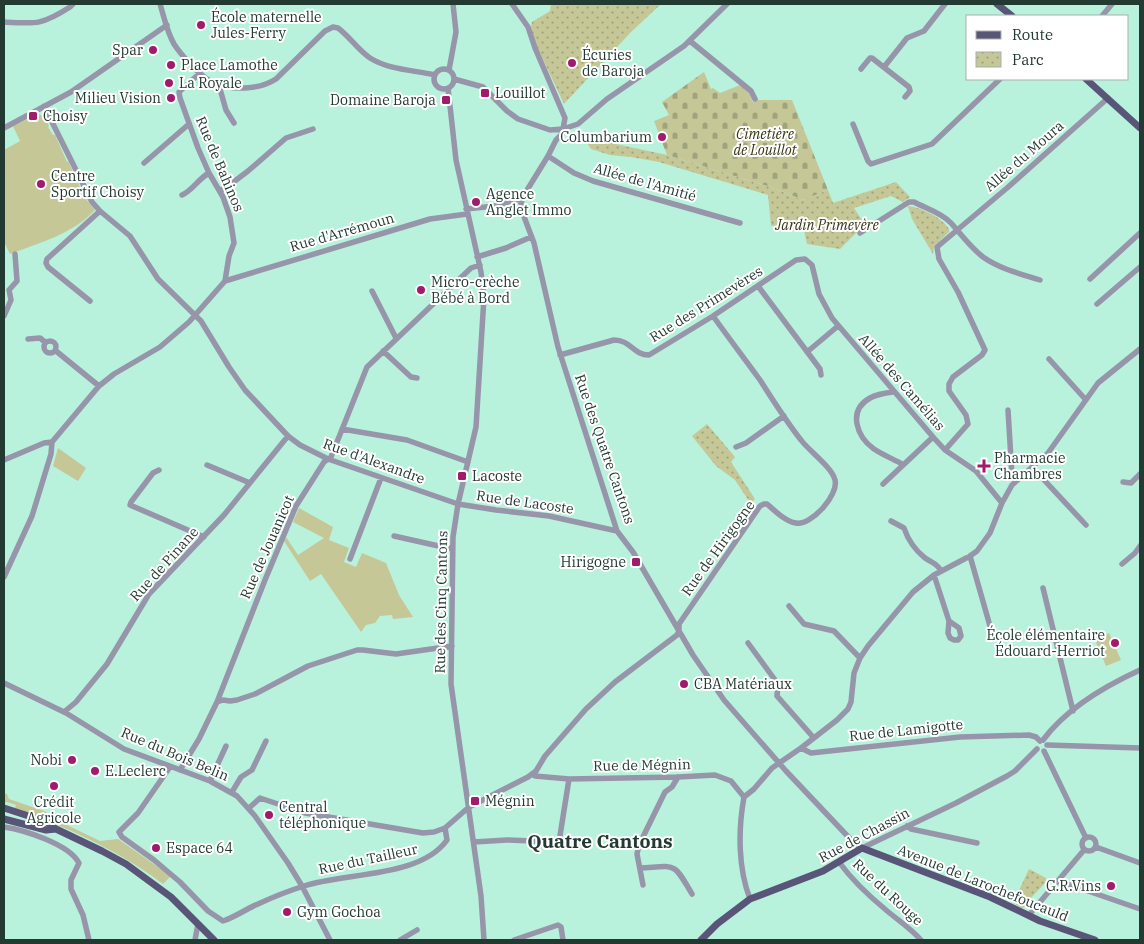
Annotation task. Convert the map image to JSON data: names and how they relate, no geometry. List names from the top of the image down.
{
  "streets": {
    "main road": ["Rue de Chassin", "Avenue de Larochefoucauld"],
    "street": [
      "Allée du Moura",
      "Rue de Bahinos",
      "Allée de l'Amitié",
      "Rue d'Arrémoun",
      "Rue des Primevères",
      "Allée des Camélias",
      "Rue des Quatre Cantons",
      "Rue d'Alexandre",
      "Rue de Lacoste",
      "Rue de Jouanicot",
      "Rue de Hirigogne",
      "Rue de Pinane",
      "Rue des Cinq Cantons",
      "Rue de Lamigotte",
      "Rue du Bois Belin",
      "Rue de Mégnin",
      "Rue du Tailleur",
      "Rue du Rouge"
    ]
  },
  "crossings": [
    ["Allée du Moura", "Allée des Camélias"],
    ["Rue de Bahinos", "Rue d'Arrémoun"],
    ["Rue d'Arrémoun", "Rue des Quatre Cantons"],
    ["Rue d'Arrémoun", "Rue des Cinq Cantons"],
    ["Rue des Primevères", "Allée des Camélias"],
    ["Rue des Primevères", "Rue des Quatre Cantons"],
    ["Rue des Primevères", "Rue de Hirigogne"],
    ["Rue des Quatre Cantons", "Rue de Lacoste"],
    ["Rue des Quatre Cantons", "Rue de Hirigogne"],
    ["Rue des Quatre Cantons", "Rue de Chassin"],
    ["Rue des Quatre Cantons", "Avenue de Larochefoucauld"],
    ["Rue d'Alexandre", "Rue de Lacoste"],
    ["Rue d'Alexandre", "Rue de Jouanicot"],
    ["Rue d'Alexandre", "Rue de Pinane"],
    ["Rue d'Alexandre", "Rue des Cinq Cantons"],
    ["Rue de Lacoste", "Rue des Cinq Cantons"],
    ["Rue de Jouanicot", "Rue des Cinq Cantons"],
    ["Rue de Jouanicot", "Rue du Bois Belin"],
    ["Rue de Hirigogne", "Rue des Cinq Cantons"],
    ["Rue de Hirigogne", "Rue de Mégnin"],
    ["Rue de Pinane", "Rue du Bois Belin"],
    ["Rue de Lamigotte", "Rue de Chassin"],
    ["Rue du Bois Belin", "Rue du Tailleur"],
    ["Rue de Chassin", "Avenue de Larochefoucauld"],
    ["Rue de Chassin", "Rue du Rouge"]
  ],
  "districts": ["Quatre Cantons"],
  "parks": ["Cimetière de Louillot", "Jardin Primevère"],
  "places": {
    "other": [
      "École maternelle Jules-Ferry",
      "Spar",
      "Écuries de Baroja",
      "Place Lamothe",
      "La Royale",
      "Milieu Vision",
      "Columbarium",
      "Centre Sportif Choisy",
      "Agence Anglet Immo",
      "Micro-crèche Bébé à Bord",
      "École élémentaire Édouard-Herriot",
      "CBA Matériaux",
      "Nobi",
      "E.Leclerc",
      "Crédit Agricole",
      "Central téléphonique",
      "Espace 64",
      "G.R.Vins",
      "Gym Gochoa"
    ],
    "transit": [
      "Louillot",
      "Domaine Baroja",
      "Choisy",
      "Lacoste",
      "Hirigogne",
      "Mégnin"
    ],
    "health": ["Pharmacie Chambres"]
  },
  "legend": ["Route", "Parc"]
}
